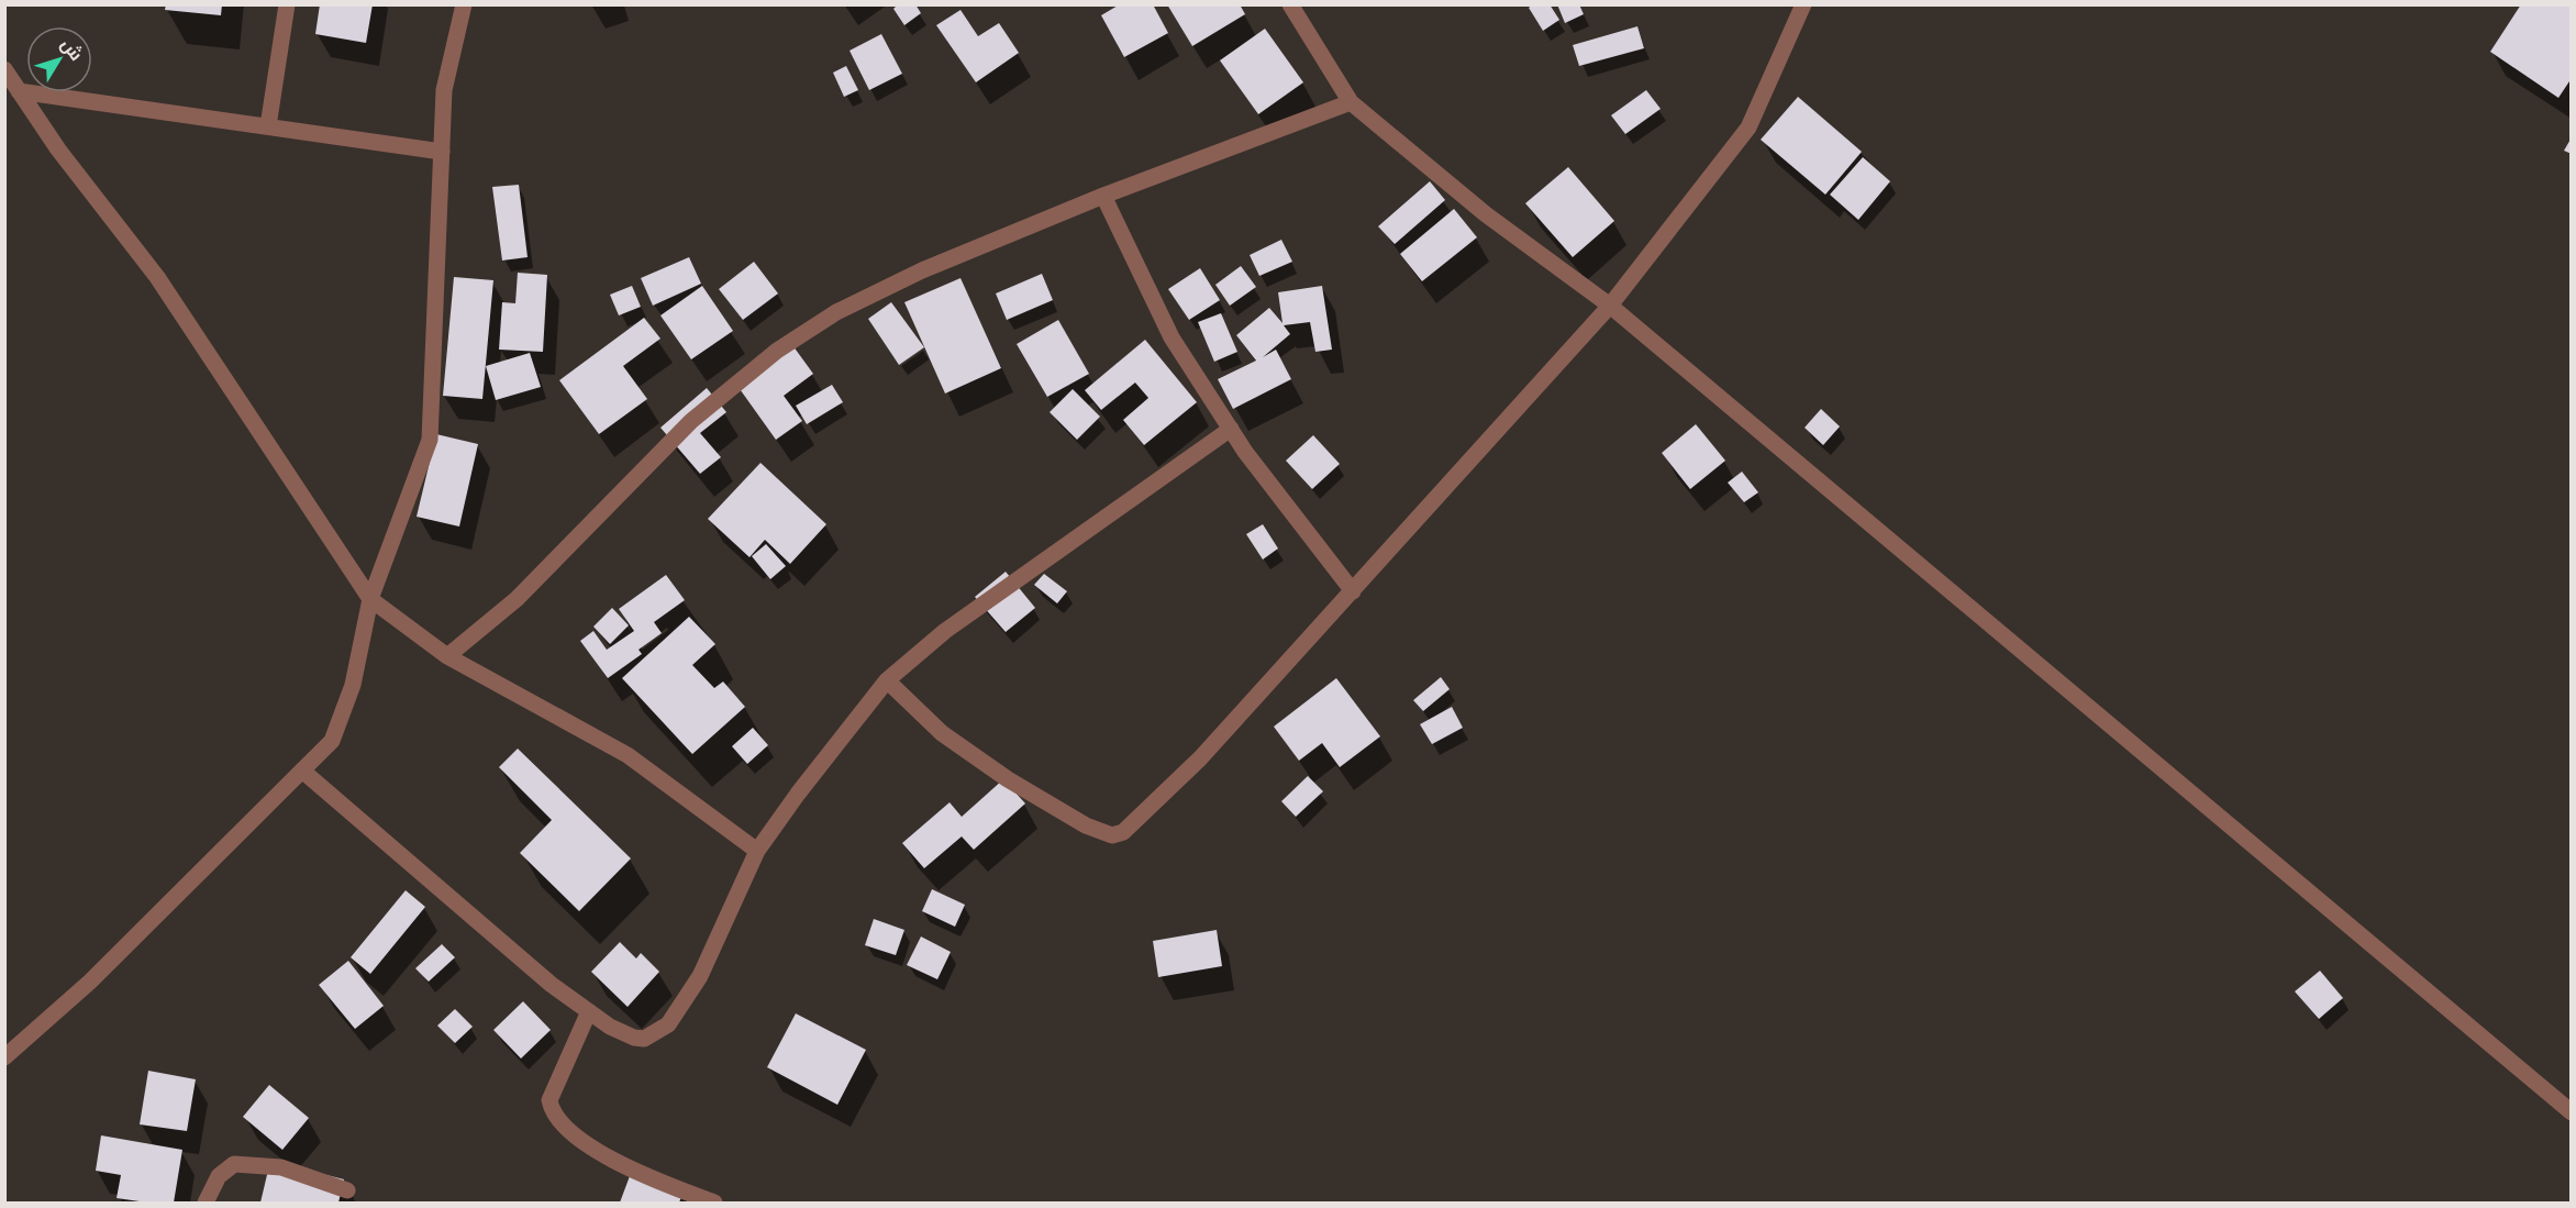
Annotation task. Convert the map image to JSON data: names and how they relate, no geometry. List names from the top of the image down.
{
  "north": "top right"
}
